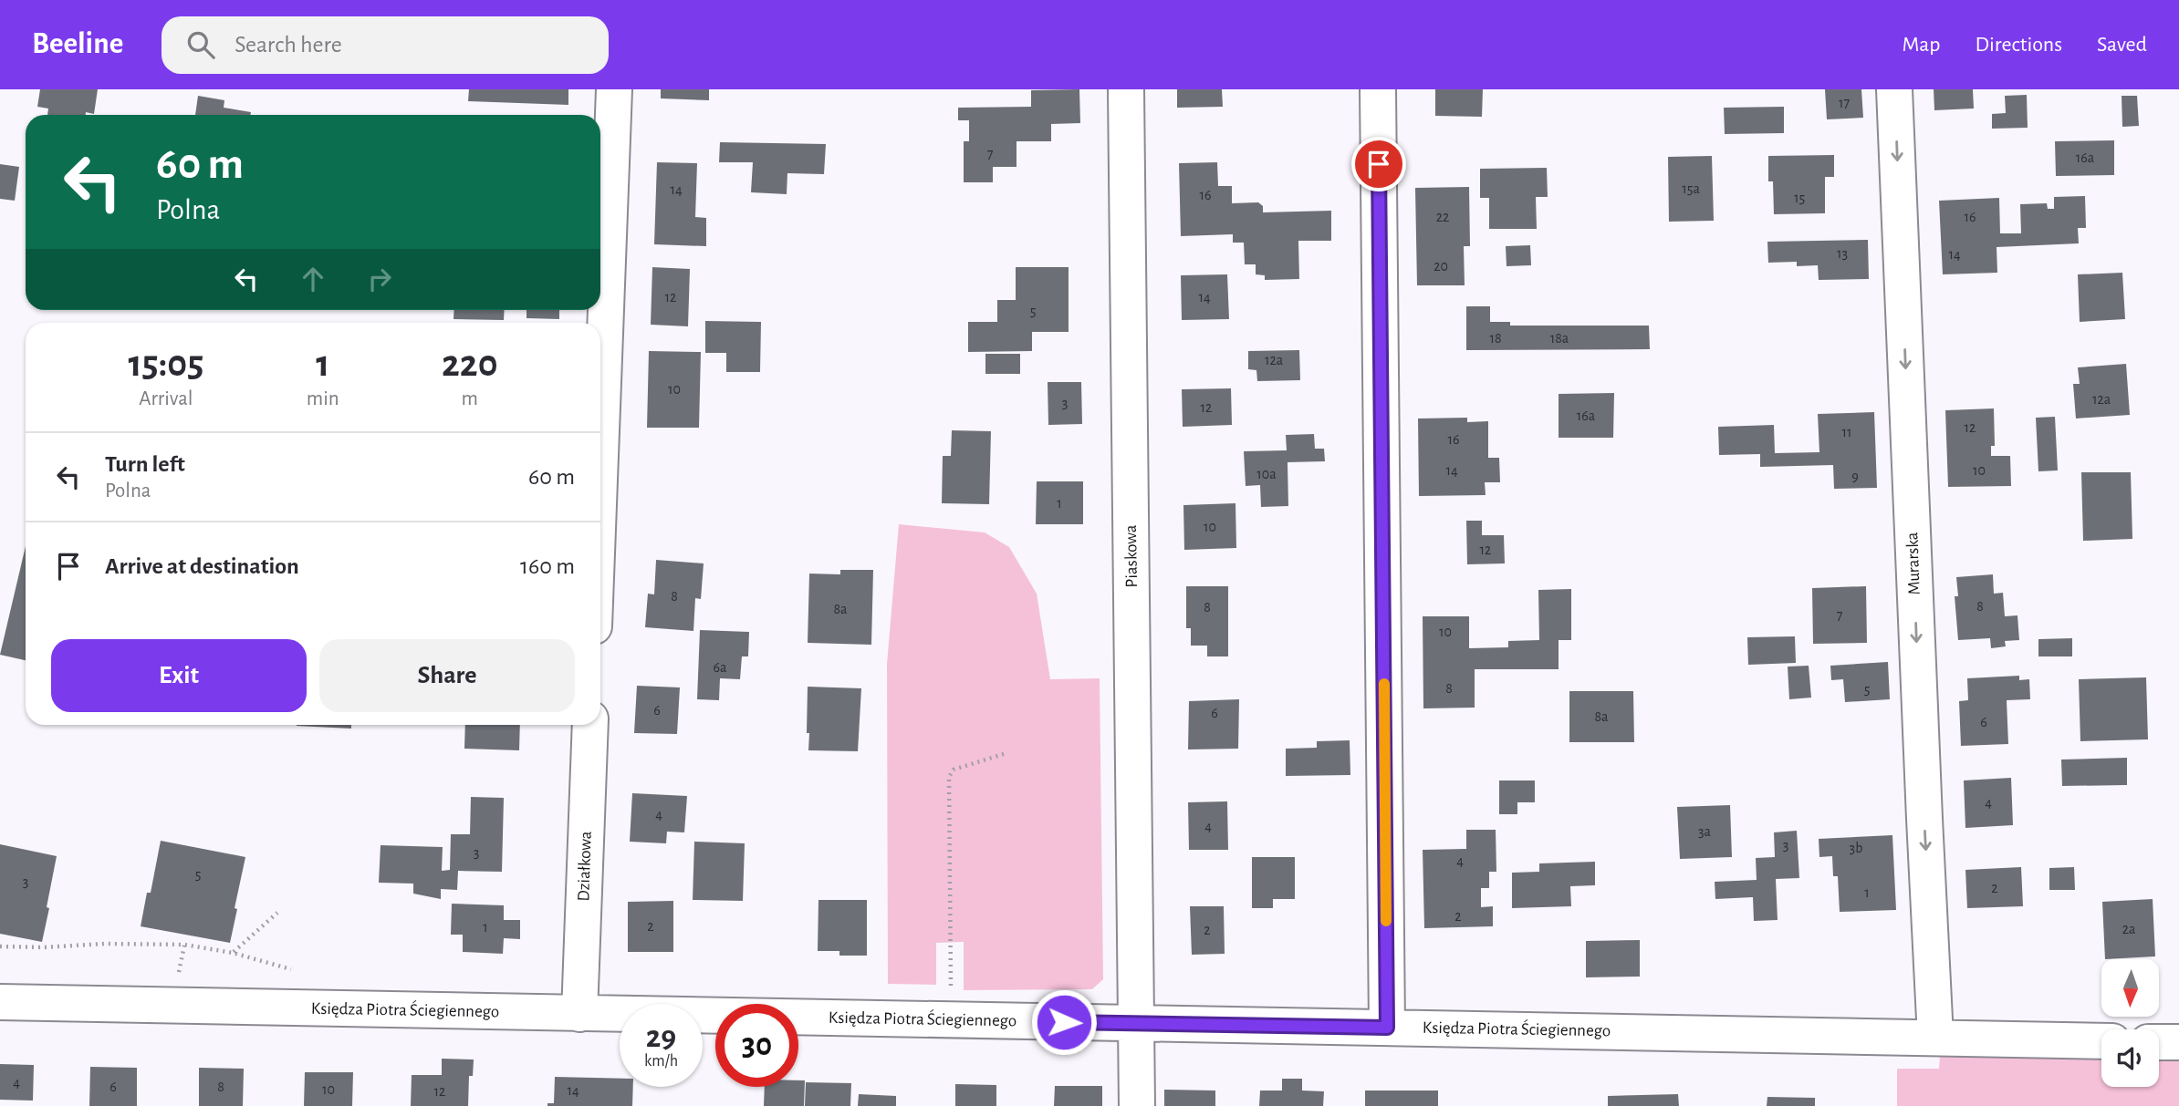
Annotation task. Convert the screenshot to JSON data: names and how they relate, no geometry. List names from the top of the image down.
{
  "streets": {
    "street": [
      "Piaskowa",
      "Murarska",
      "Działkowa",
      "Księdza Piotra Ściegiennego"
    ]
  },
  "crossings": [
    ["Piaskowa", "Księdza Piotra Ściegiennego"],
    ["Murarska", "Księdza Piotra Ściegiennego"],
    ["Działkowa", "Księdza Piotra Ściegiennego"]
  ],
  "one_way": ["Murarska"],
  "house_numbers": [
    "17",
    "7",
    "16a",
    "15a",
    "14",
    "16",
    "15",
    "22",
    "16",
    "13",
    "14",
    "20",
    "12",
    "14",
    "5",
    "18",
    "18a",
    "12a",
    "10",
    "12a",
    "3",
    "12",
    "16a",
    "12",
    "11",
    "16",
    "14",
    "10",
    "10a",
    "9",
    "1",
    "10",
    "12",
    "8",
    "8",
    "8",
    "8a",
    "7",
    "10",
    "6a",
    "8",
    "5",
    "6",
    "6",
    "8a",
    "6",
    "4",
    "4",
    "4",
    "3a",
    "3",
    "3b",
    "3",
    "4",
    "5",
    "3",
    "2",
    "1",
    "2",
    "2",
    "1",
    "2a",
    "2",
    "4",
    "6",
    "8",
    "10",
    "14",
    "12"
  ],
  "north": "bottom",
  "page": {
    "header": "Beeline",
    "search": "Search here",
    "nav": ["Map", "Directions", "Saved"],
    "turn": ["60 m", "Polna"],
    "eta": [
      "15:05",
      "Arrival",
      "1",
      "min",
      "220",
      "m"
    ],
    "list": [
      {
        "name": "Turn left",
        "note": "Polna",
        "value": "60 m"
      },
      {
        "name": "Arrive at destination",
        "value": "160 m"
      }
    ],
    "buttons": ["Exit", "Share"],
    "speed": "29 km/h",
    "limit": "30"
  }
}
